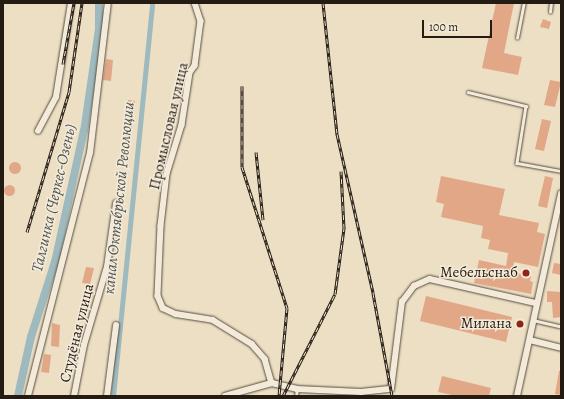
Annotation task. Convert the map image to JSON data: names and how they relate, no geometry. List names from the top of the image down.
{
  "streets": {
    "street": ["Промысловая улица", "Студёная улица"]
  },
  "water": ["Талгинка (Черкес-Озень)", "канал Октябрьской Революции"],
  "places": ["Мебельснаб", "Милана"],
  "scale_bar": "100 m"
}
